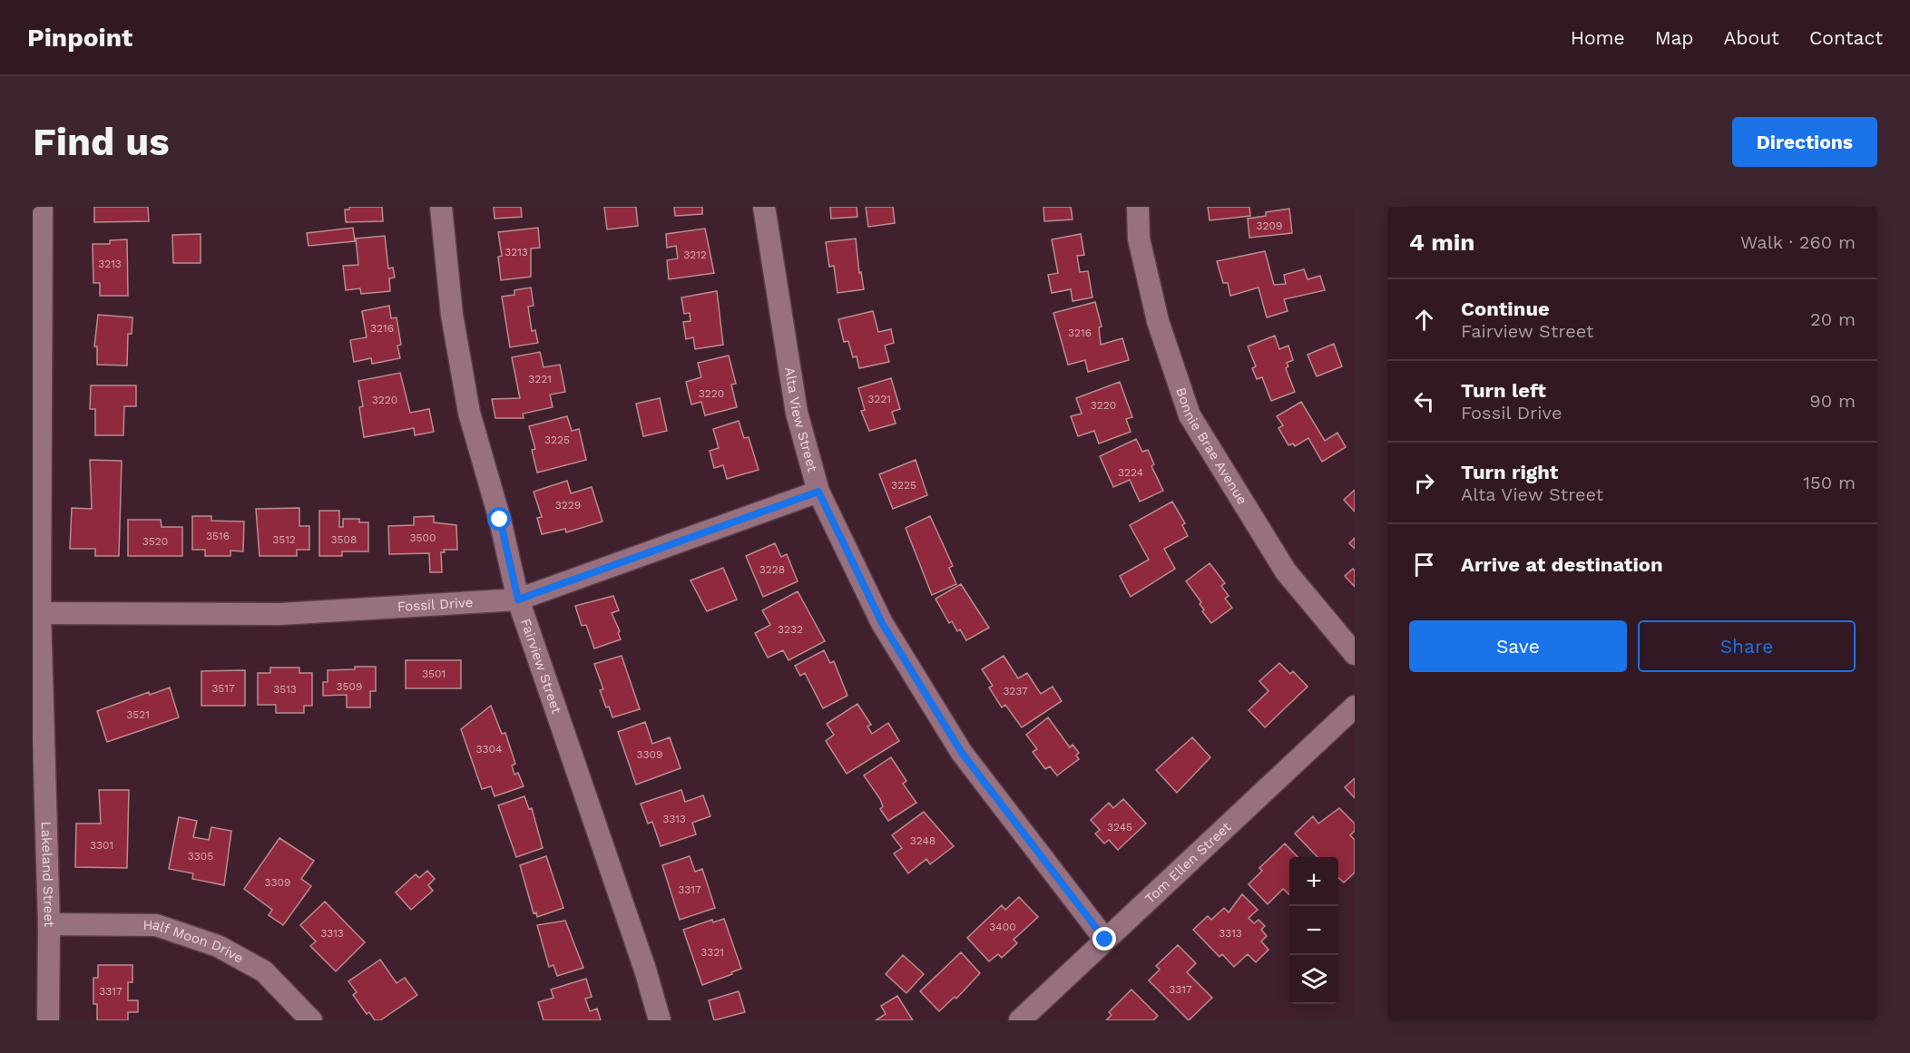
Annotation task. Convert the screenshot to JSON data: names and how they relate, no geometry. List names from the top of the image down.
{
  "streets": {
    "street": [
      "Alta View Street",
      "Bonnie Brae Avenue",
      "Fossil Drive",
      "Fairview Street",
      "Tom Ellen Street",
      "Lakeland Street",
      "Half Moon Drive"
    ]
  },
  "crossings": [
    ["Alta View Street", "Fossil Drive"],
    ["Alta View Street", "Tom Ellen Street"],
    ["Fossil Drive", "Fairview Street"],
    ["Fossil Drive", "Lakeland Street"],
    ["Lakeland Street", "Half Moon Drive"]
  ],
  "house_numbers": [
    "3209",
    "3213",
    "3212",
    "3213",
    "3216",
    "3216",
    "3221",
    "3220",
    "3221",
    "3220",
    "3220",
    "3225",
    "3224",
    "3225",
    "3229",
    "3516",
    "3500",
    "3512",
    "3508",
    "3520",
    "3228",
    "3232",
    "3501",
    "3509",
    "3517",
    "3513",
    "3237",
    "3521",
    "3304",
    "3309",
    "3313",
    "3245",
    "3248",
    "3301",
    "3305",
    "3309",
    "3317",
    "3400",
    "3313",
    "3313",
    "3321",
    "3317",
    "3317"
  ],
  "page": {
    "header": "Pinpoint",
    "nav": [
      "Home",
      "Map",
      "About",
      "Contact"
    ],
    "buttons": [
      "Directions",
      ["Save", "Share"]
    ],
    "title": "Find us",
    "heading": ["4 min", "Walk · 260 m"],
    "list": [
      ["Continue", "Fairview Street", "20 m"],
      ["Turn left", "Fossil Drive", "90 m"],
      ["Turn right", "Alta View Street", "150 m"],
      "Arrive at destination"
    ],
    "map_buttons": ["+", "−"]
  }
}
